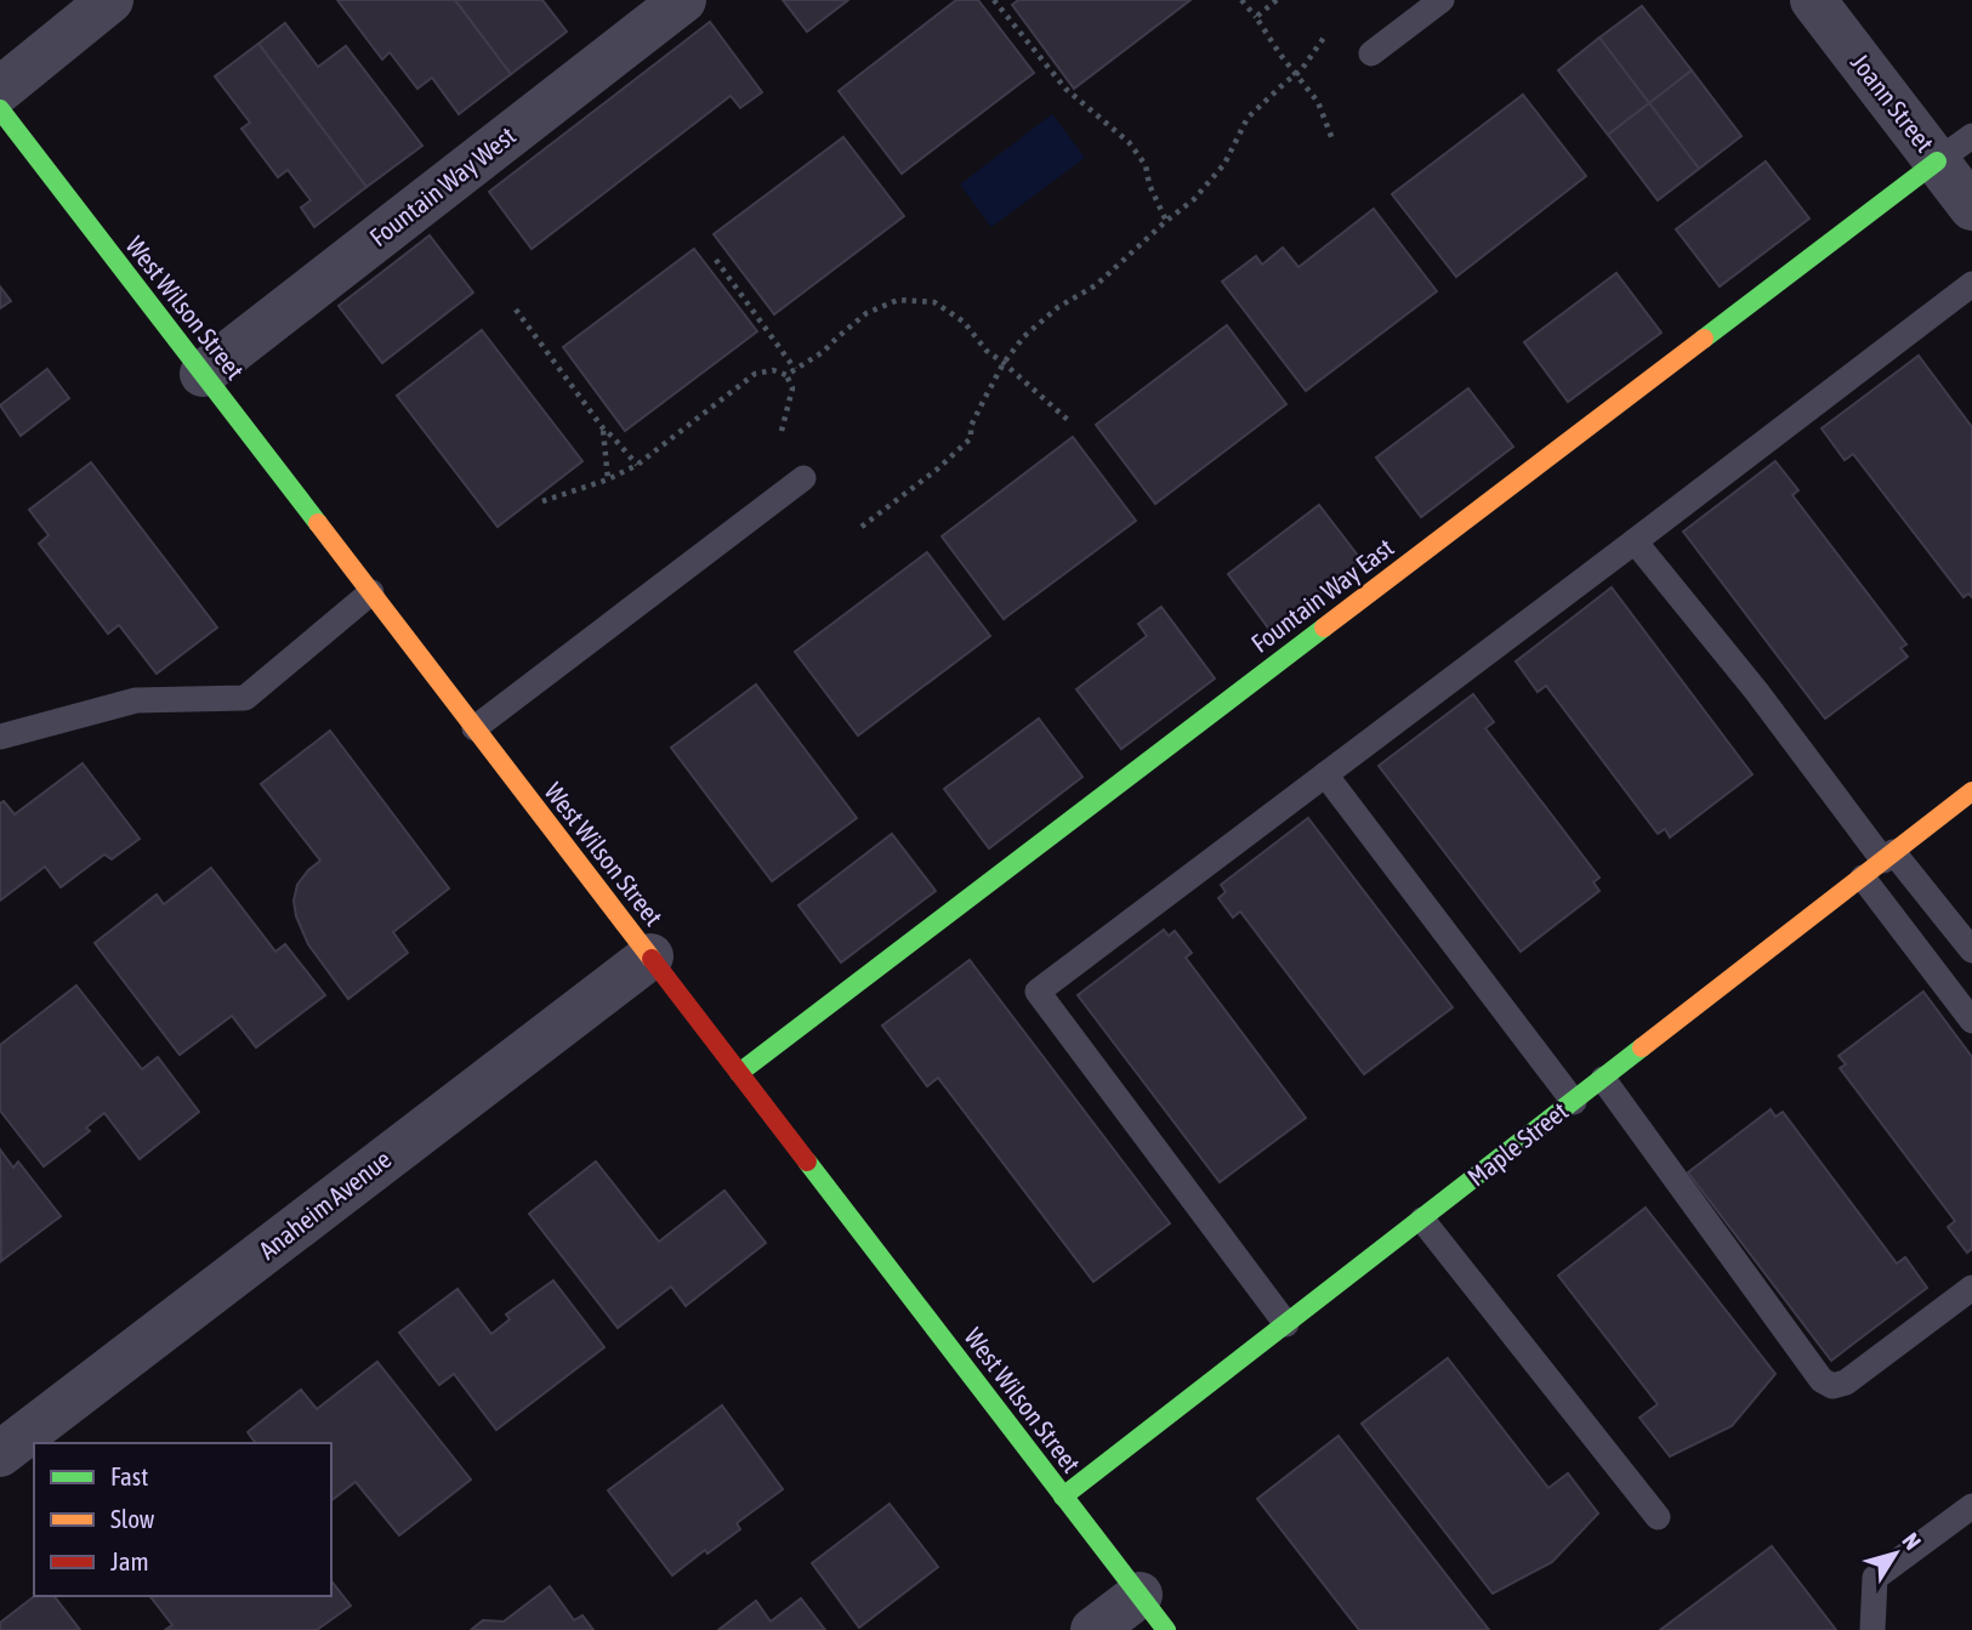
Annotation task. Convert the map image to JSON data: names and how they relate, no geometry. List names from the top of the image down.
{
  "streets": {
    "street": [
      "Joann Street",
      "Fountain Way West",
      "West Wilson Street",
      "Fountain Way East",
      "Maple Street",
      "Anaheim Avenue"
    ]
  },
  "crossings": [
    ["Joann Street", "Fountain Way East"],
    ["Fountain Way West", "West Wilson Street"],
    ["West Wilson Street", "Fountain Way East"],
    ["West Wilson Street", "Maple Street"],
    ["West Wilson Street", "Anaheim Avenue"]
  ],
  "legend": ["Fast", "Slow", "Jam"],
  "north": "top right"
}
